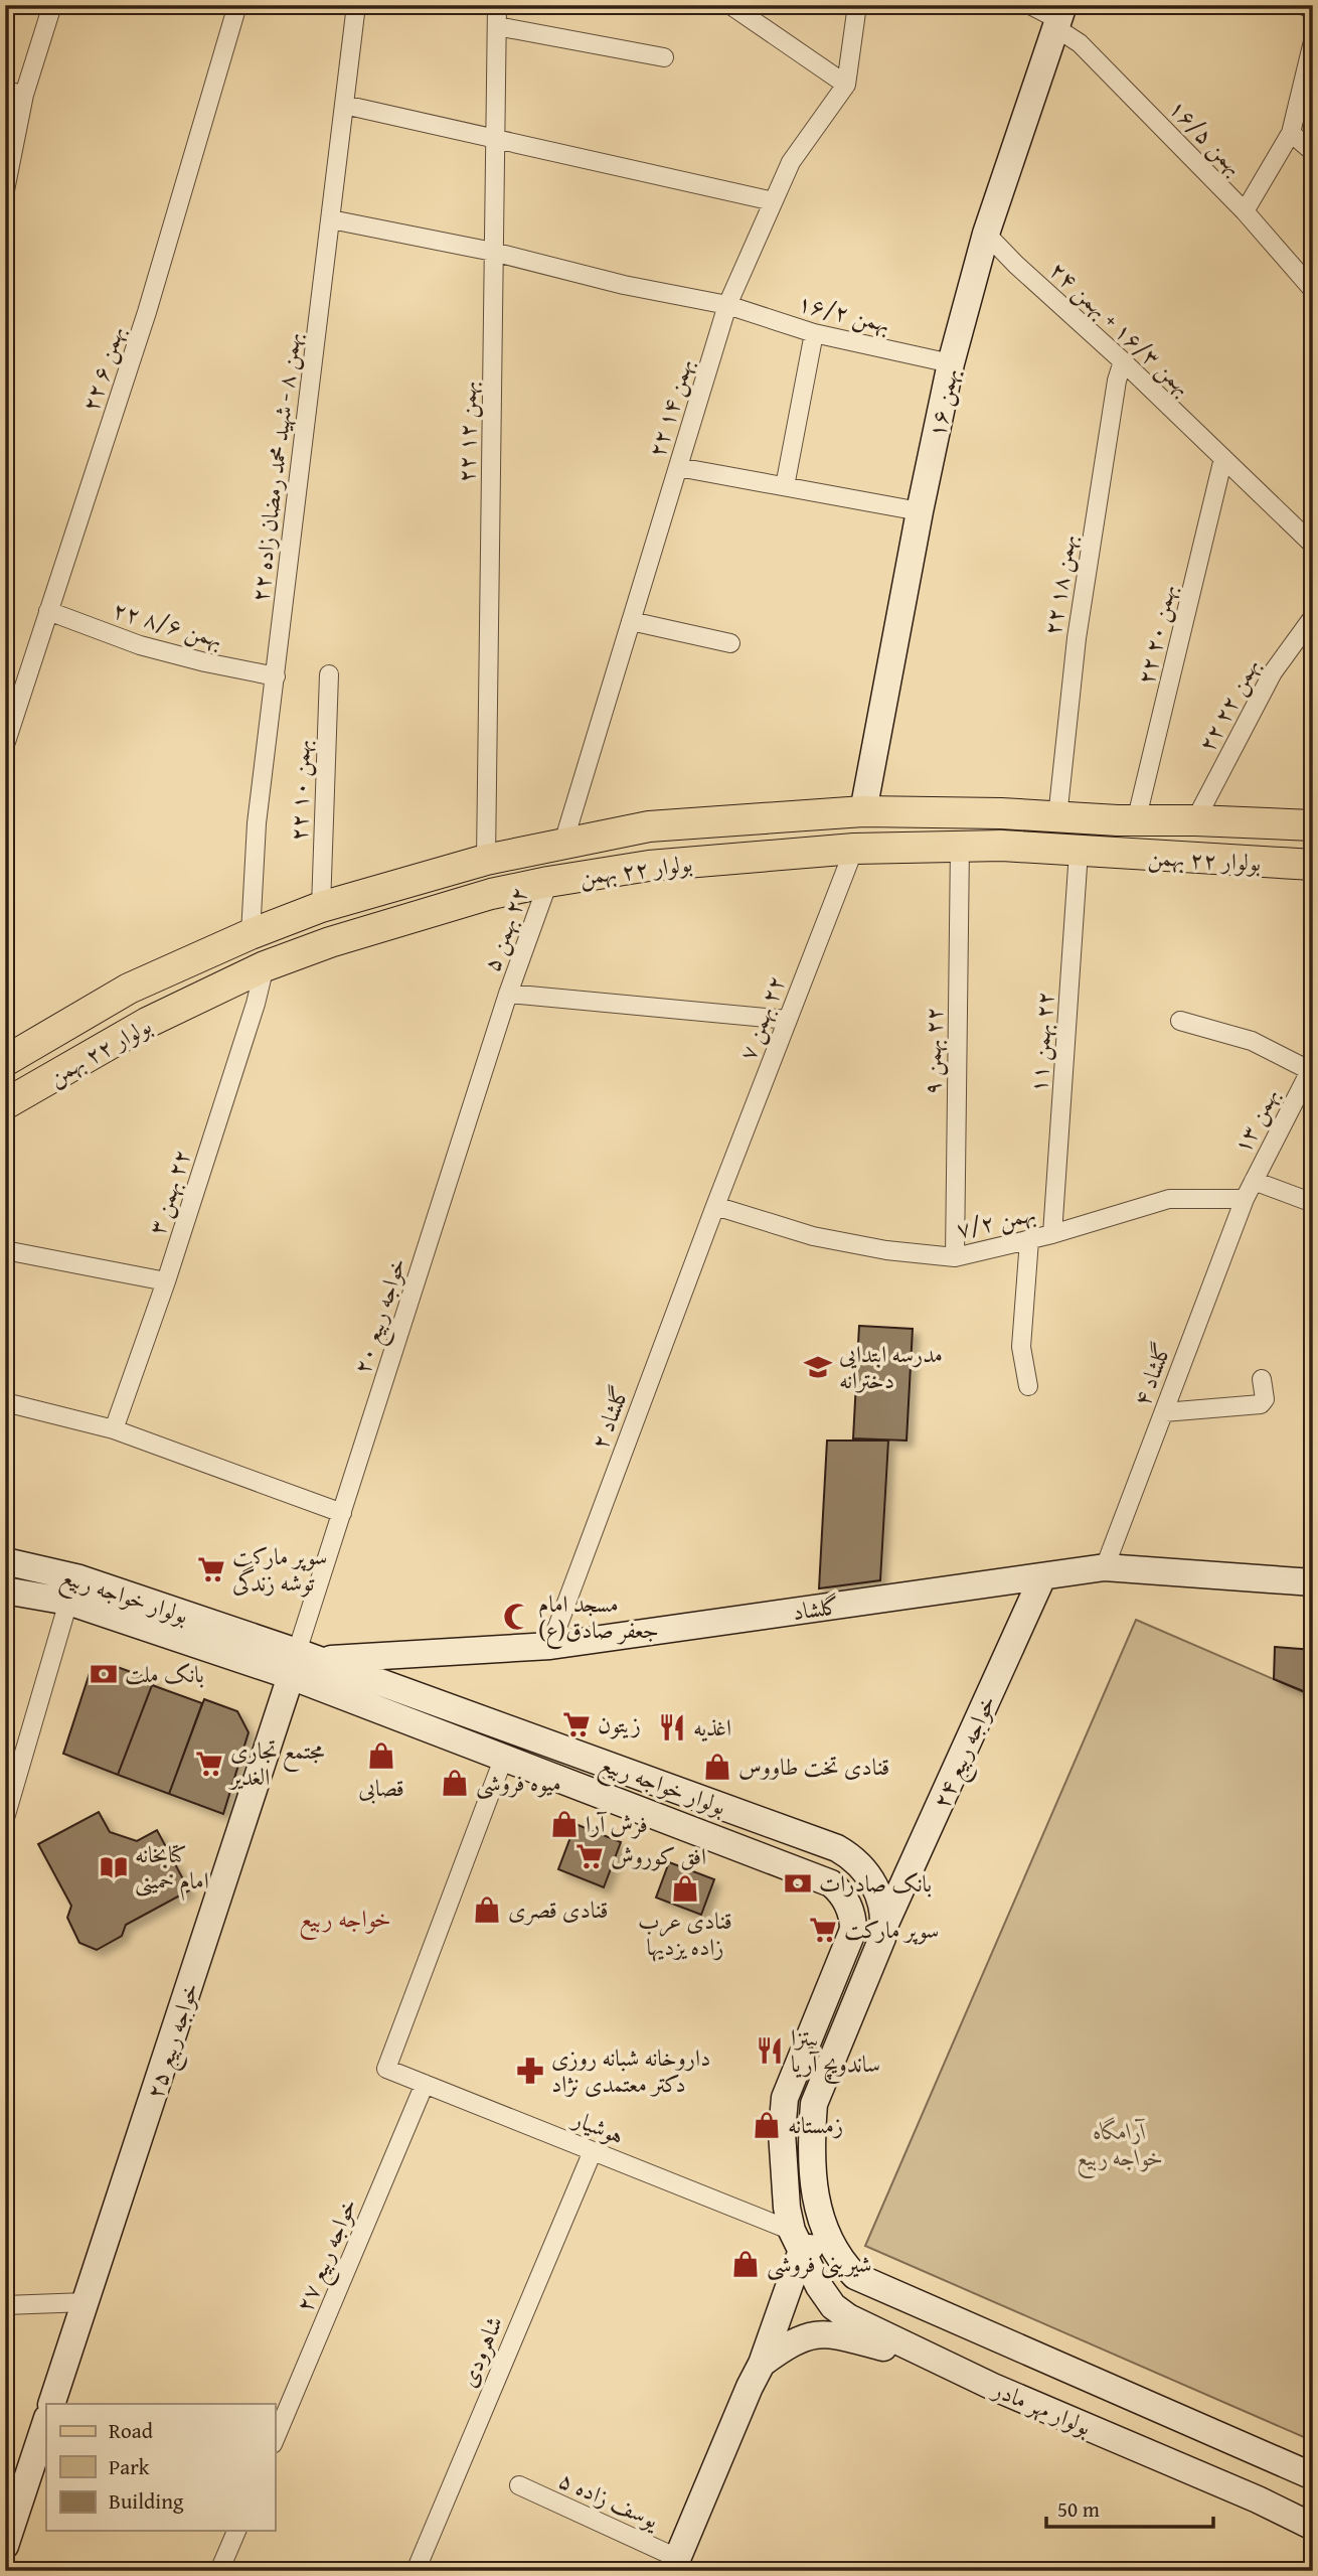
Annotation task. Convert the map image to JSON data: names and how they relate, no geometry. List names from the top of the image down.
{
  "streets": {
    "main road": ["بولوار ۲۲ بهمن"],
    "street": [
      "بهمن ۱۶/۵",
      "بهمن ۱۶/۲",
      "بهمن ۱۶/۳ + بهمن ۲۴",
      "۲۲ بهمن ۶",
      "بهمن ۱۶",
      "۲۲ بهمن ۱۴",
      "۲۲ بهمن ۱۲",
      "۲۲ بهمن ۸ - شهید محمد رمضان زاده",
      "۲۲ بهمن ۱۸",
      "۲۲ بهمن ۸/۶",
      "۲۲ بهمن ۲۰",
      "۲۲ بهمن ۲۲",
      "۲۲ بهمن ۱۰",
      "٢٢ بهمن ۵",
      "٢٢ بهمن ٧",
      "٢٢ بهمن ١١",
      "٢٢ بهمن ۹",
      "بهمن ۱۳",
      "٢٢ بهمن ۳",
      "بهمن ۷/۲",
      "خواجه ربیع ۲۰",
      "گلشاد ۴",
      "گلشاد ۲",
      "بولوار خواجه ربیع",
      "گلشاد",
      "خواجه ربیع ۲۴",
      "خواجه ربیع ۲۵",
      "هوشیار",
      "خواجه ربیع ۲۷",
      "شاهرودی",
      "بولوار مهر مادر",
      "یوسف زاده ۵"
    ]
  },
  "crossings": [
    ["بهمن ۱۶/۵", "بهمن ۱۶"],
    ["بهمن ۱۶/۲", "بهمن ۱۶"],
    ["بهمن ۱۶/۲", "۲۲ بهمن ۱۴"],
    ["بهمن ۱۶/۲", "۲۲ بهمن ۱۲"],
    ["بهمن ۱۶/۲", "۲۲ بهمن ۸ - شهید محمد رمضان زاده"],
    ["بهمن ۱۶/۳ + بهمن ۲۴", "بهمن ۱۶"],
    ["بهمن ۱۶/۳ + بهمن ۲۴", "۲۲ بهمن ۱۸"],
    ["بهمن ۱۶/۳ + بهمن ۲۴", "۲۲ بهمن ۲۰"],
    ["۲۲ بهمن ۶", "۲۲ بهمن ۸/۶"],
    ["بهمن ۱۶", "بولوار ۲۲ بهمن"],
    ["۲۲ بهمن ۱۴", "بولوار ۲۲ بهمن"],
    ["۲۲ بهمن ۱۲", "بولوار ۲۲ بهمن"],
    ["۲۲ بهمن ۸ - شهید محمد رمضان زاده", "۲۲ بهمن ۸/۶"],
    ["۲۲ بهمن ۸ - شهید محمد رمضان زاده", "بولوار ۲۲ بهمن"],
    ["۲۲ بهمن ۱۸", "بولوار ۲۲ بهمن"],
    ["۲۲ بهمن ۲۰", "بولوار ۲۲ بهمن"],
    ["۲۲ بهمن ۲۲", "بولوار ۲۲ بهمن"],
    ["۲۲ بهمن ۱۰", "بولوار ۲۲ بهمن"],
    ["بولوار ۲۲ بهمن", "٢٢ بهمن ۵"],
    ["بولوار ۲۲ بهمن", "٢٢ بهمن ٧"],
    ["بولوار ۲۲ بهمن", "٢٢ بهمن ١١"],
    ["بولوار ۲۲ بهمن", "٢٢ بهمن ۹"],
    ["بولوار ۲۲ بهمن", "٢٢ بهمن ۳"],
    ["٢٢ بهمن ۵", "خواجه ربیع ۲۰"],
    ["٢٢ بهمن ٧", "بهمن ۷/۲"],
    ["٢٢ بهمن ٧", "گلشاد ۲"],
    ["٢٢ بهمن ١١", "بهمن ۷/۲"],
    ["٢٢ بهمن ۹", "بهمن ۷/۲"],
    ["بهمن ۱۳", "بهمن ۷/۲"],
    ["بهمن ۱۳", "گلشاد ۴"],
    ["بهمن ۷/۲", "گلشاد ۴"],
    ["بهمن ۷/۲", "گلشاد ۲"],
    ["خواجه ربیع ۲۰", "بولوار خواجه ربیع"],
    ["خواجه ربیع ۲۰", "گلشاد"],
    ["خواجه ربیع ۲۰", "خواجه ربیع ۲۵"],
    ["گلشاد ۴", "گلشاد"],
    ["گلشاد ۲", "گلشاد"],
    ["بولوار خواجه ربیع", "گلشاد"],
    ["بولوار خواجه ربیع", "خواجه ربیع ۲۴"],
    ["بولوار خواجه ربیع", "خواجه ربیع ۲۵"],
    ["بولوار خواجه ربیع", "هوشیار"],
    ["بولوار خواجه ربیع", "بولوار مهر مادر"],
    ["گلشاد", "خواجه ربیع ۲۴"],
    ["گلشاد", "خواجه ربیع ۲۵"],
    ["هوشیار", "خواجه ربیع ۲۷"],
    ["هوشیار", "شاهرودی"],
    ["هوشیار", "بولوار مهر مادر"]
  ],
  "districts": ["خواجه ربیع"],
  "parks": ["آرامگاه خواجه ربیع"],
  "places": {
    "school or university": ["مدرسه ابتدایی دخترانه"],
    "supermarket": [
      "سوپر مارکت توشه زندگی",
      "زیتون",
      "مجتمع تجاری الغدیر",
      "افق کوروش",
      "سوپر مارکت"
    ],
    "mosque": ["مسجد امام جعفر صادق(ع)"],
    "bank": ["بانک ملت", "بانک صادرات"],
    "restaurant": ["اغذیه", "پیتزا ساندویچ آریا"],
    "shop": [
      "قصابی",
      "قنادی تخت طاووس",
      "میوه فروشی",
      "فرش آرا",
      "قنادی عرب زاده یزدیها",
      "قنادی قصری",
      "زمستانه",
      "شیرینی فروشی"
    ],
    "library": ["کتابخانه امام خمینی"],
    "pharmacy": ["داروخانه شبانه روزی دکتر معتمدی نژاد"]
  },
  "legend": ["Road", "Park", "Building"],
  "scale_bar": "50 m"
}
